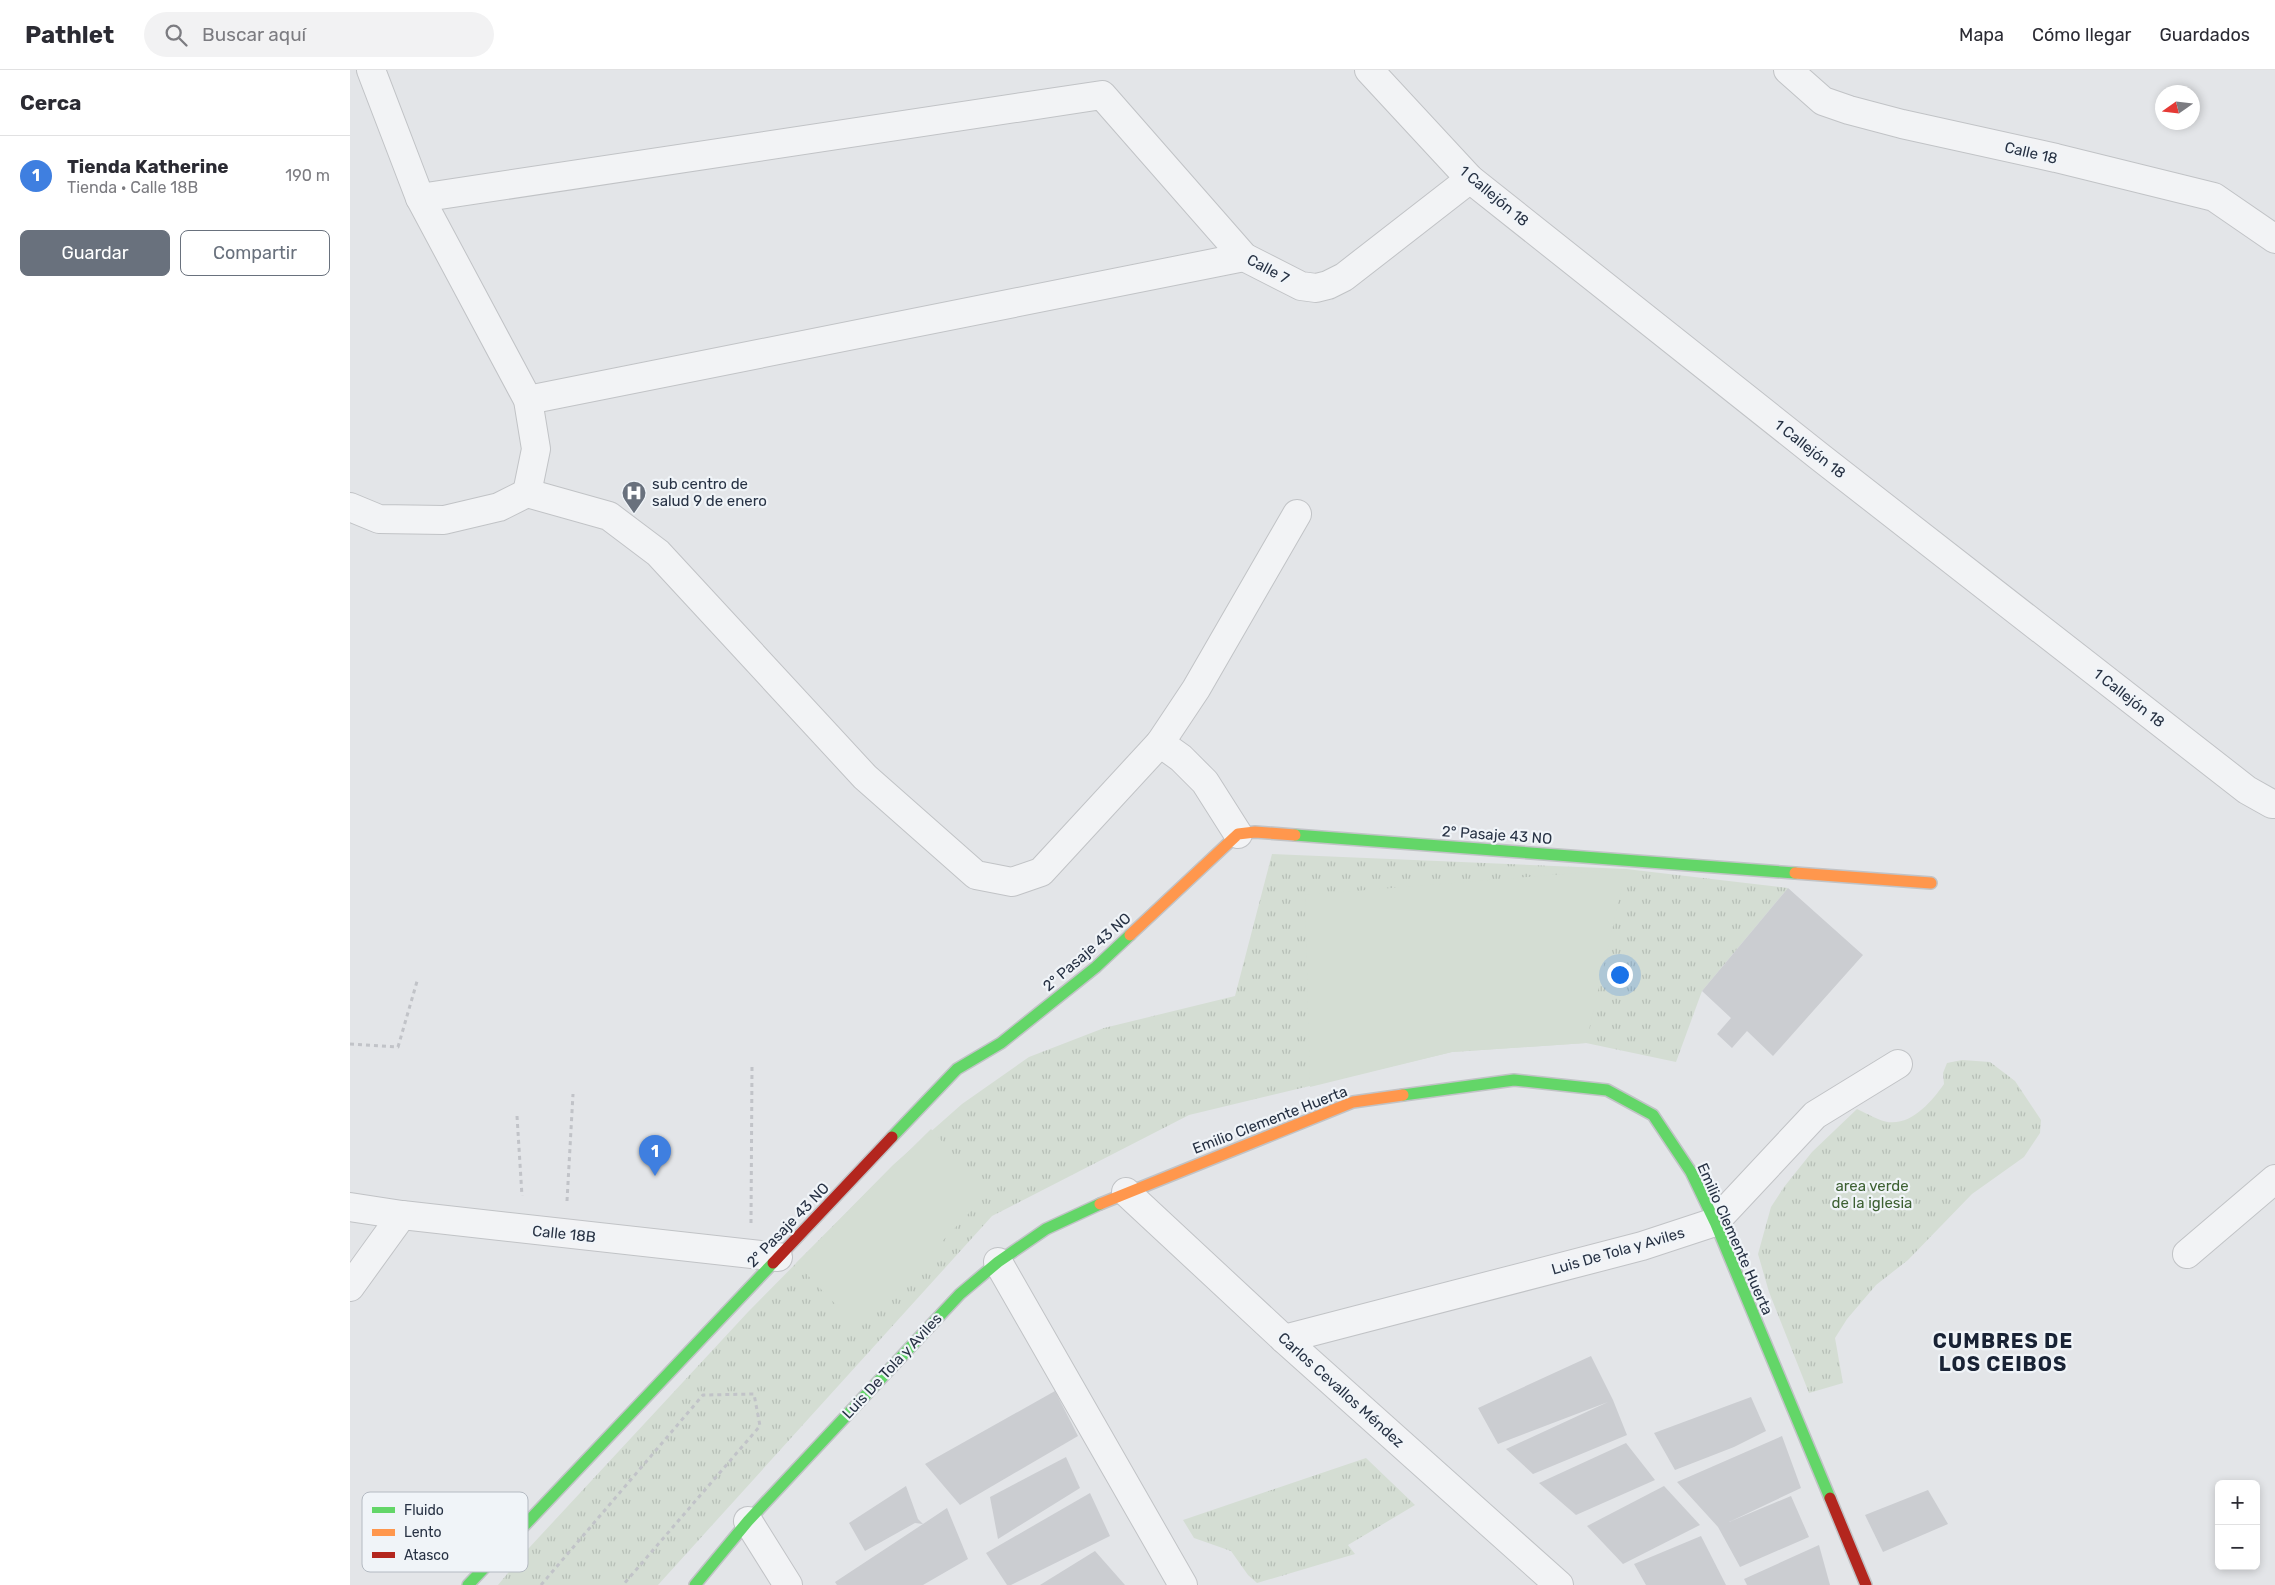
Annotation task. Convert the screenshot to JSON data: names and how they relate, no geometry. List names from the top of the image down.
{
  "streets": {
    "street": [
      "Calle 18",
      "1 Callejón 18",
      "Calle 7",
      "2° Pasaje 43 NO",
      "Emilio Clemente Huerta",
      "Calle 18B",
      "Luis De Tola y Aviles",
      "Carlos Cevallos Méndez"
    ]
  },
  "crossings": [
    ["1 Callejón 18", "Calle 7"],
    ["2° Pasaje 43 NO", "Calle 18B"],
    ["Emilio Clemente Huerta", "Luis De Tola y Aviles"],
    ["Emilio Clemente Huerta", "Carlos Cevallos Méndez"],
    ["Luis De Tola y Aviles", "Carlos Cevallos Méndez"]
  ],
  "districts": ["CUMBRES DE LOS CEIBOS"],
  "parks": ["area verde de la iglesia"],
  "places": {
    "hospital": ["sub centro de salud 9 de enero"]
  },
  "legend": ["Fluido", "Lento", "Atasco"],
  "north": "left",
  "page": {
    "header": "Pathlet",
    "search": "Buscar aquí",
    "nav": ["Mapa", "Cómo llegar", "Guardados"],
    "heading": "Cerca",
    "list": [
      {
        "mark": "1",
        "name": "Tienda Katherine",
        "note": "Tienda · Calle 18B",
        "value": "190 m"
      }
    ],
    "buttons": ["Guardar", "Compartir"],
    "pins": "1",
    "map_buttons": ["+", "−"]
  }
}
